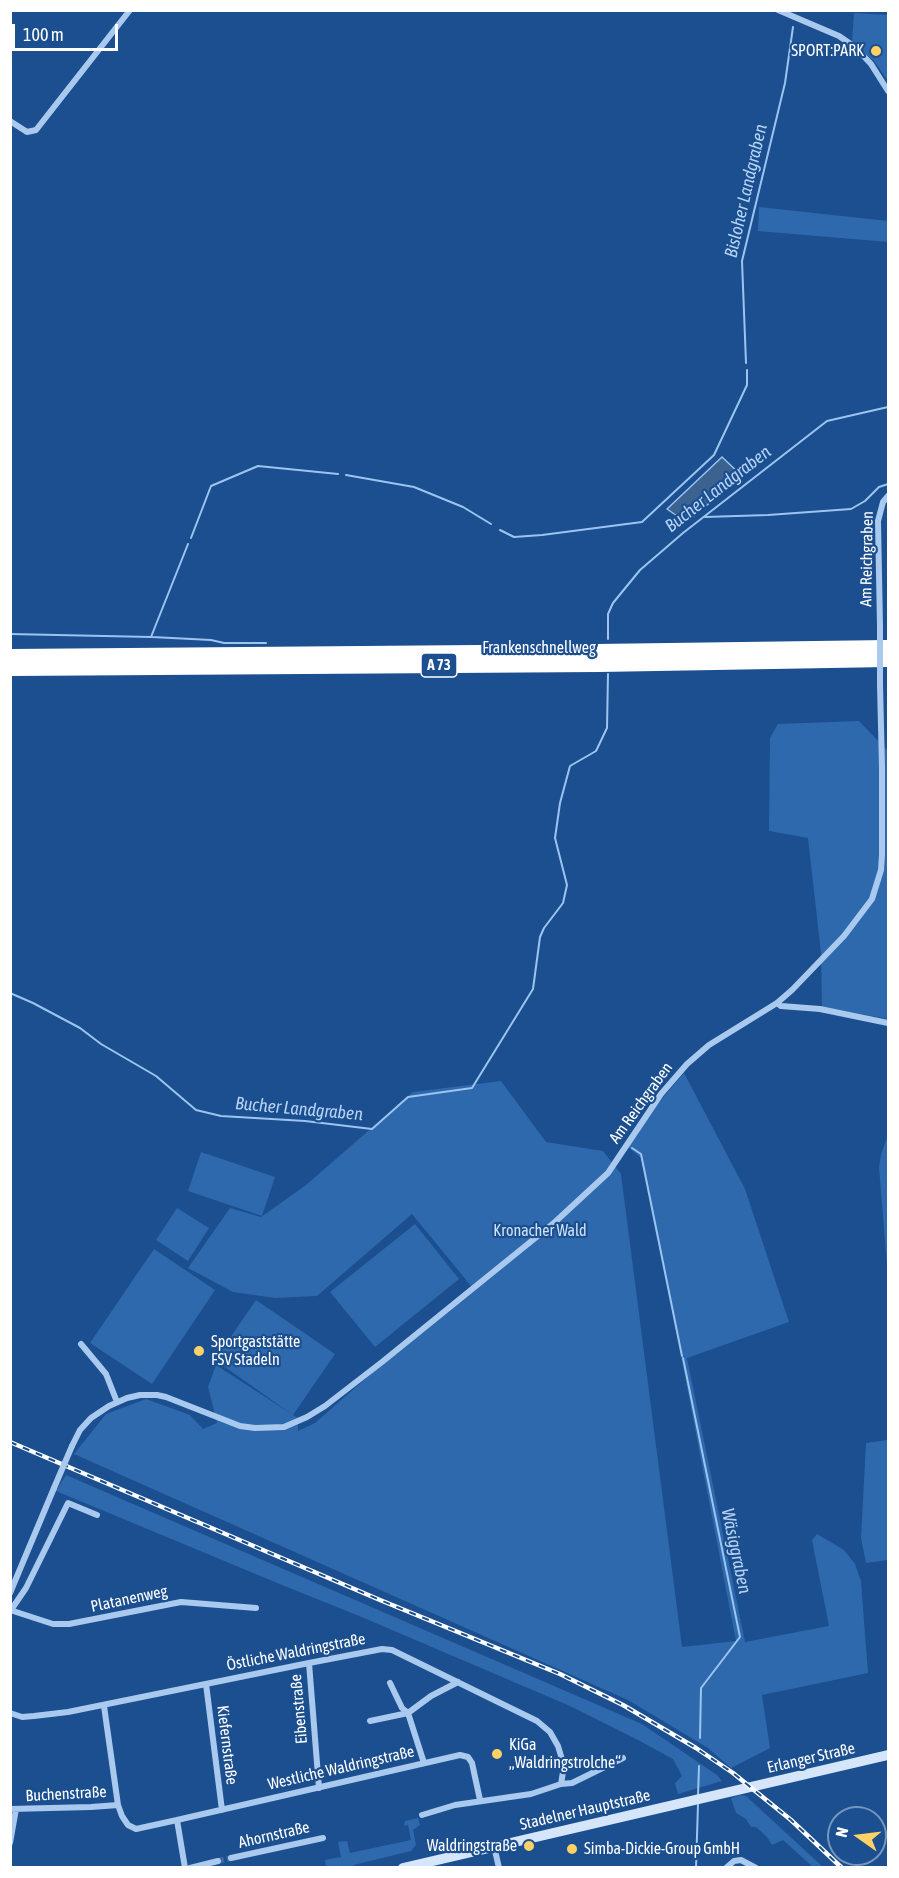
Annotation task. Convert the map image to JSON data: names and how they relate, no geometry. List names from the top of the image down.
{
  "streets": {
    "highway": ["Frankenschnellweg", "A 73"],
    "main road": ["Erlanger Straße", "Stadelner Hauptstraße"],
    "street": [
      "Am Reichgraben",
      "Platanenweg",
      "Östliche Waldringstraße",
      "Eibenstraße",
      "Kiefernstraße",
      "Westliche Waldringstraße",
      "Buchenstraße",
      "Ahornstraße"
    ]
  },
  "crossings": [
    ["Östliche Waldringstraße", "Eibenstraße"],
    ["Östliche Waldringstraße", "Kiefernstraße"],
    ["Eibenstraße", "Westliche Waldringstraße"],
    ["Kiefernstraße", "Westliche Waldringstraße"],
    ["Erlanger Straße", "Stadelner Hauptstraße"],
    ["Westliche Waldringstraße", "Buchenstraße"]
  ],
  "water": ["Bisloher Landgraben", "Bucher Landgraben", "Wäsiggraben"],
  "parks": ["Kronacher Wald"],
  "places": [
    "SPORT:PARK",
    "Sportgaststätte FSV Stadeln",
    "KiGa „Waldringstrolche“",
    "Waldringstraße",
    "Simba-Dickie-Group GmbH"
  ],
  "scale_bar": "100 m",
  "north": "left"
}
